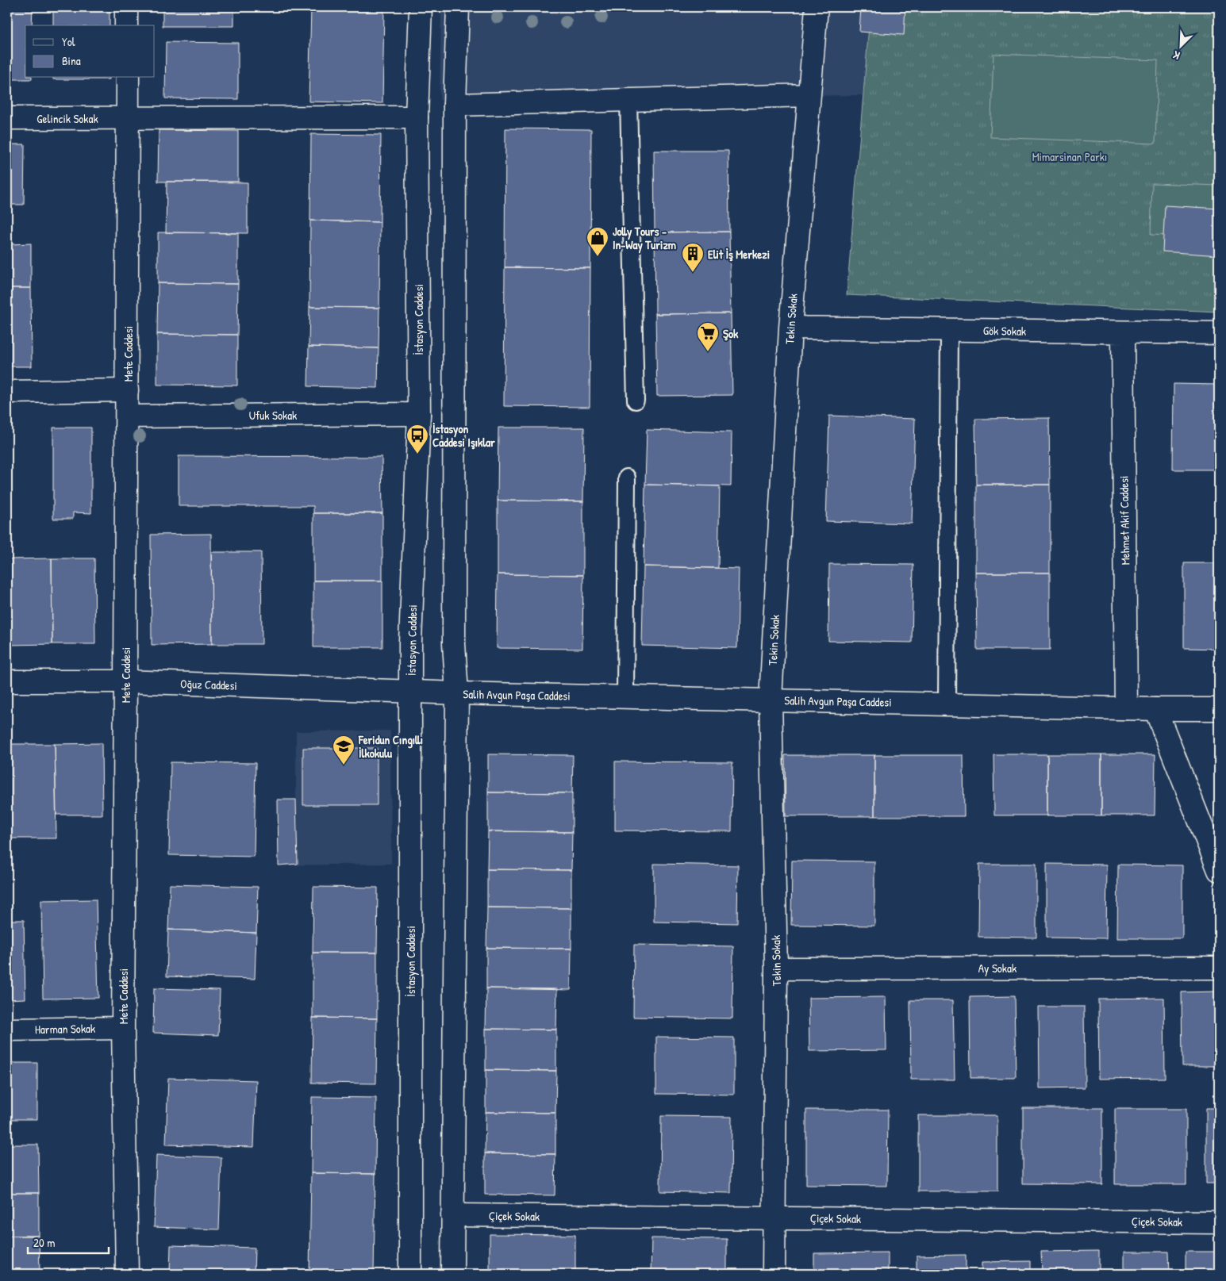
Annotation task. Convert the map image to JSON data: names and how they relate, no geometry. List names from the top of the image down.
{
  "streets": {
    "street": [
      "Gelincik Sokak",
      "Tekin Sokak",
      "İstasyon Caddesi",
      "Gök Sokak",
      "Mete Caddesi",
      "Ufuk Sokak",
      "Mehmet Akif Caddesi",
      "Oğuz Caddesi",
      "Salih Avgun Paşa Caddesi",
      "Ay Sokak",
      "Harman Sokak",
      "Çiçek Sokak"
    ]
  },
  "crossings": [
    ["Gelincik Sokak", "İstasyon Caddesi"],
    ["Gelincik Sokak", "Mete Caddesi"],
    ["Tekin Sokak", "Gök Sokak"],
    ["Tekin Sokak", "Salih Avgun Paşa Caddesi"],
    ["Tekin Sokak", "Ay Sokak"],
    ["Tekin Sokak", "Çiçek Sokak"],
    ["İstasyon Caddesi", "Ufuk Sokak"],
    ["İstasyon Caddesi", "Oğuz Caddesi"],
    ["Gök Sokak", "Mehmet Akif Caddesi"],
    ["Mete Caddesi", "Ufuk Sokak"],
    ["Mete Caddesi", "Oğuz Caddesi"],
    ["Mete Caddesi", "Harman Sokak"],
    ["Mehmet Akif Caddesi", "Salih Avgun Paşa Caddesi"],
    ["Oğuz Caddesi", "Salih Avgun Paşa Caddesi"]
  ],
  "parks": ["Mimarsinan Parkı"],
  "places": {
    "shop": ["Jolly Tours - In-Way Turizm"],
    "building": ["Elit İş Merkezi"],
    "supermarket": ["Şok"],
    "bus stop": ["İstasyon Caddesi Işıklar"],
    "school or university": ["Feridun Cıngıllı İlkokulu"]
  },
  "legend": ["Yol", "Bina"],
  "scale_bar": "20 m",
  "north": "bottom left"
}
